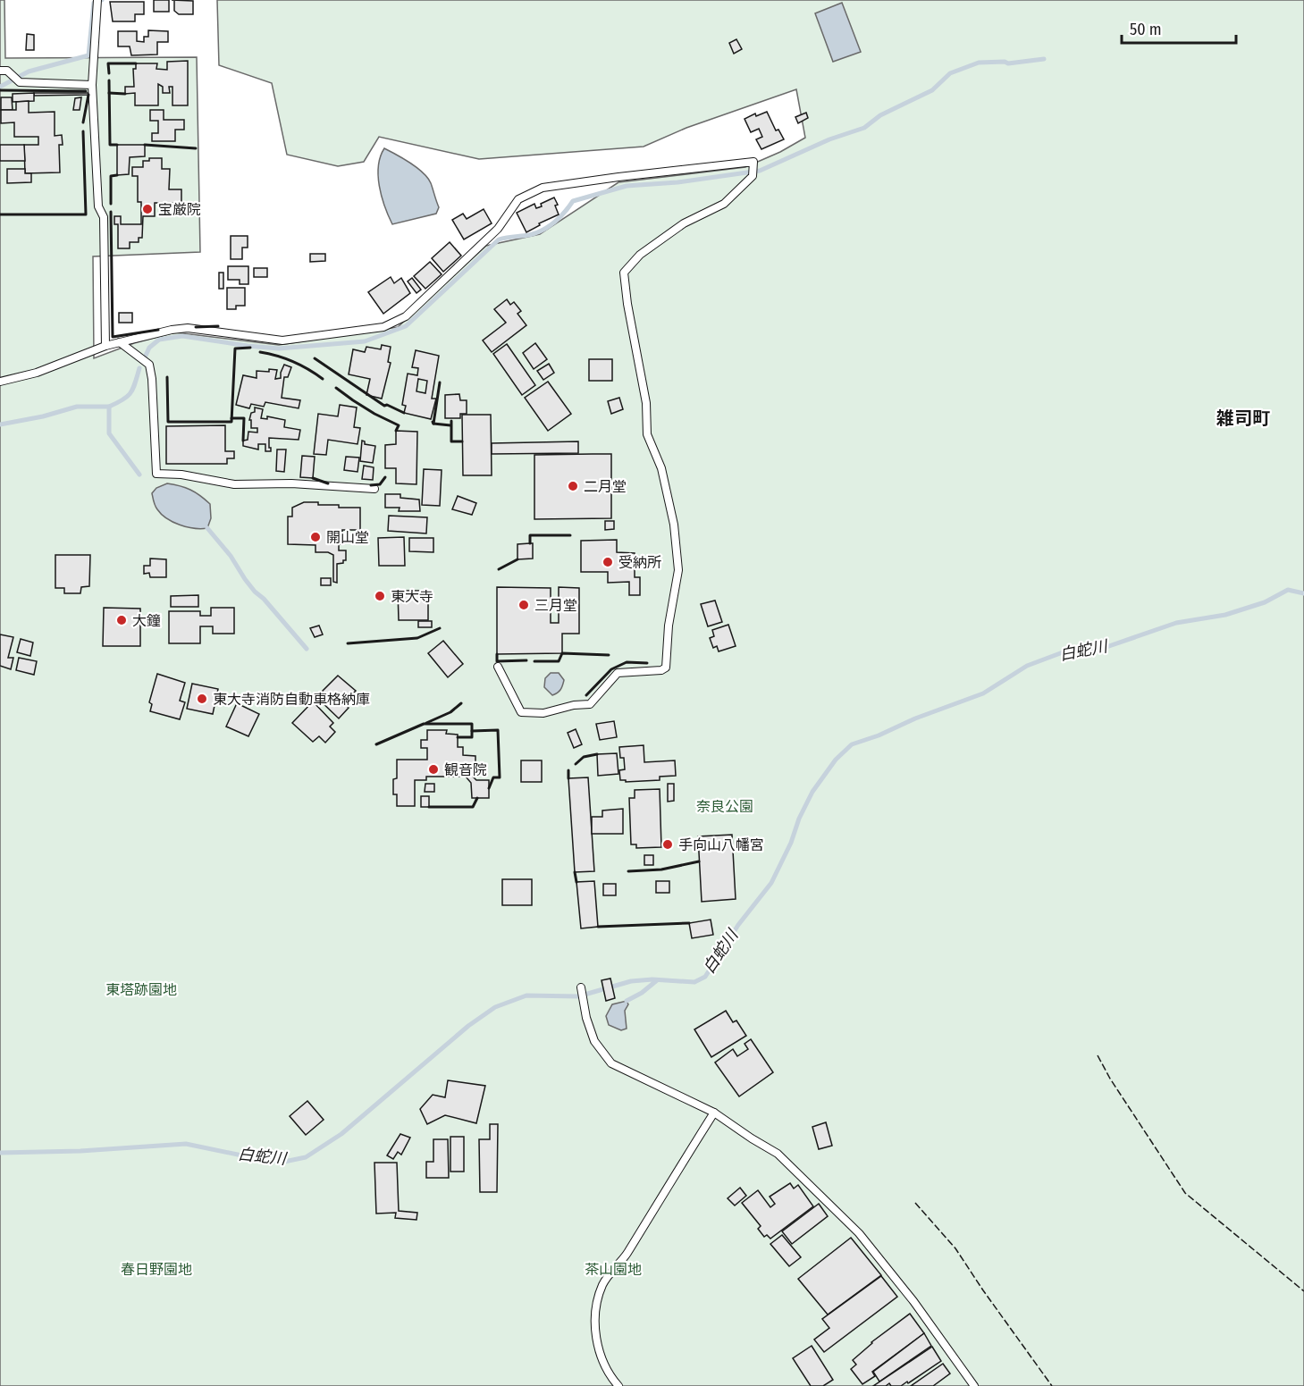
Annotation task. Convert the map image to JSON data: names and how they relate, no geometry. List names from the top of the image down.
{
  "districts": ["雑司町"],
  "water": ["白蛇川"],
  "parks": [
    "奈良公園",
    "東塔跡園地",
    "春日野園地",
    "茶山園地"
  ],
  "places": [
    "宝厳院",
    "二月堂",
    "開山堂",
    "受納所",
    "東大寺",
    "三月堂",
    "大鐘",
    "東大寺消防自動車格納庫",
    "観音院",
    "手向山八幡宮"
  ],
  "scale_bar": "50 m"
}
